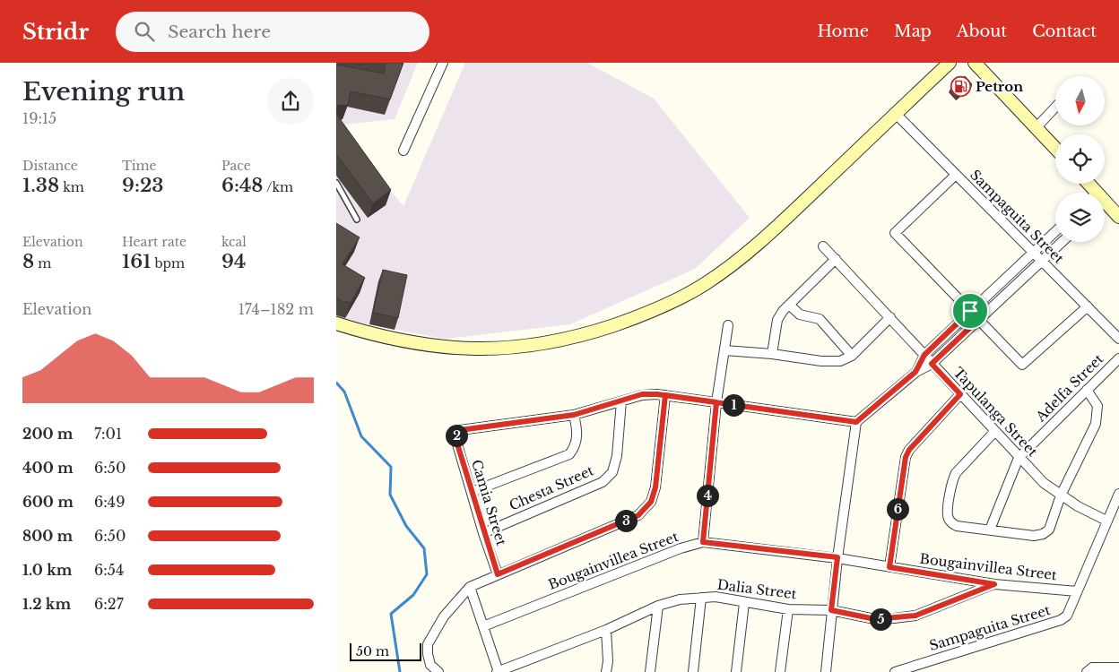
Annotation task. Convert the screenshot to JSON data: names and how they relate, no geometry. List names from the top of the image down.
{
  "streets": {
    "street": [
      "Sampaguita Street",
      "Adelfa Street",
      "Tapulanga Street",
      "Chesta Street",
      "Camia Street",
      "Bougainvillea Street",
      "Dalia Street"
    ]
  },
  "crossings": [
    ["Sampaguita Street", "Tapulanga Street"],
    ["Sampaguita Street", "Bougainvillea Street"],
    ["Adelfa Street", "Tapulanga Street"],
    ["Chesta Street", "Camia Street"],
    ["Bougainvillea Street", "Dalia Street"]
  ],
  "places": {
    "fuel station": ["Petron"]
  },
  "scale_bar": "50 m",
  "north": "bottom",
  "page": {
    "header": "Stridr",
    "search": "Search here",
    "nav": [
      "Home",
      "Map",
      "About",
      "Contact"
    ],
    "heading": ["Evening run", "19:15"],
    "stats": [
      ["Distance", "1.38 km"],
      ["Time", "9:23"],
      ["Pace", "6:48 /km"],
      ["Elevation", "8 m"],
      ["Heart rate", "161 bpm"],
      ["kcal", "94"]
    ],
    "chart": ["Elevation", "174–182 m"],
    "pins": [
      "1",
      "2",
      "4",
      "6",
      "3",
      "5"
    ],
    "list": [
      {
        "name": "200 m",
        "note": "7:01"
      },
      {
        "name": "400 m",
        "note": "6:50"
      },
      {
        "name": "600 m",
        "note": "6:49"
      },
      {
        "name": "800 m",
        "note": "6:50"
      },
      {
        "name": "1.0 km",
        "note": "6:54"
      },
      {
        "name": "1.2 km",
        "note": "6:27"
      }
    ],
    "scale": "50 m"
  }
}
